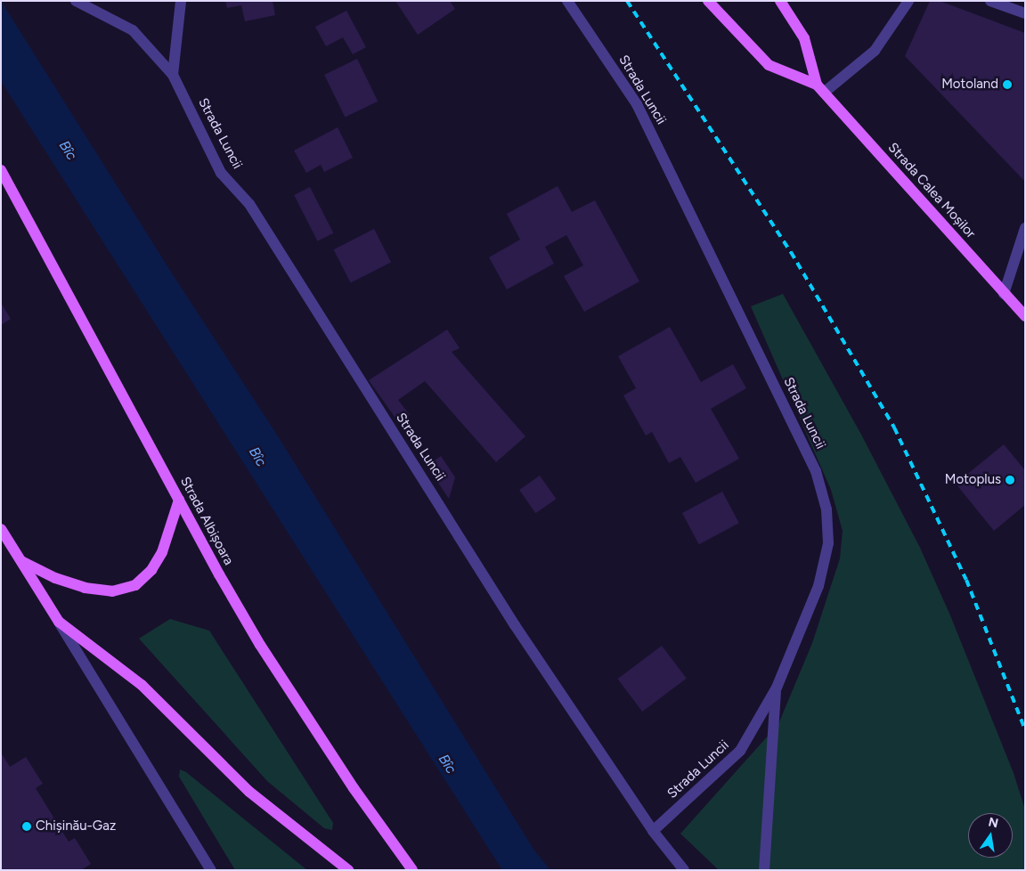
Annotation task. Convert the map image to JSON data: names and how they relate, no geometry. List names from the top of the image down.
{
  "streets": {
    "main road": ["Strada Calea Moșilor", "Strada Albișoara"],
    "street": ["Strada Luncii"]
  },
  "water": ["Bîc"],
  "places": ["Motoland", "Motoplus", "Chișinău-Gaz"],
  "north": "top"
}
